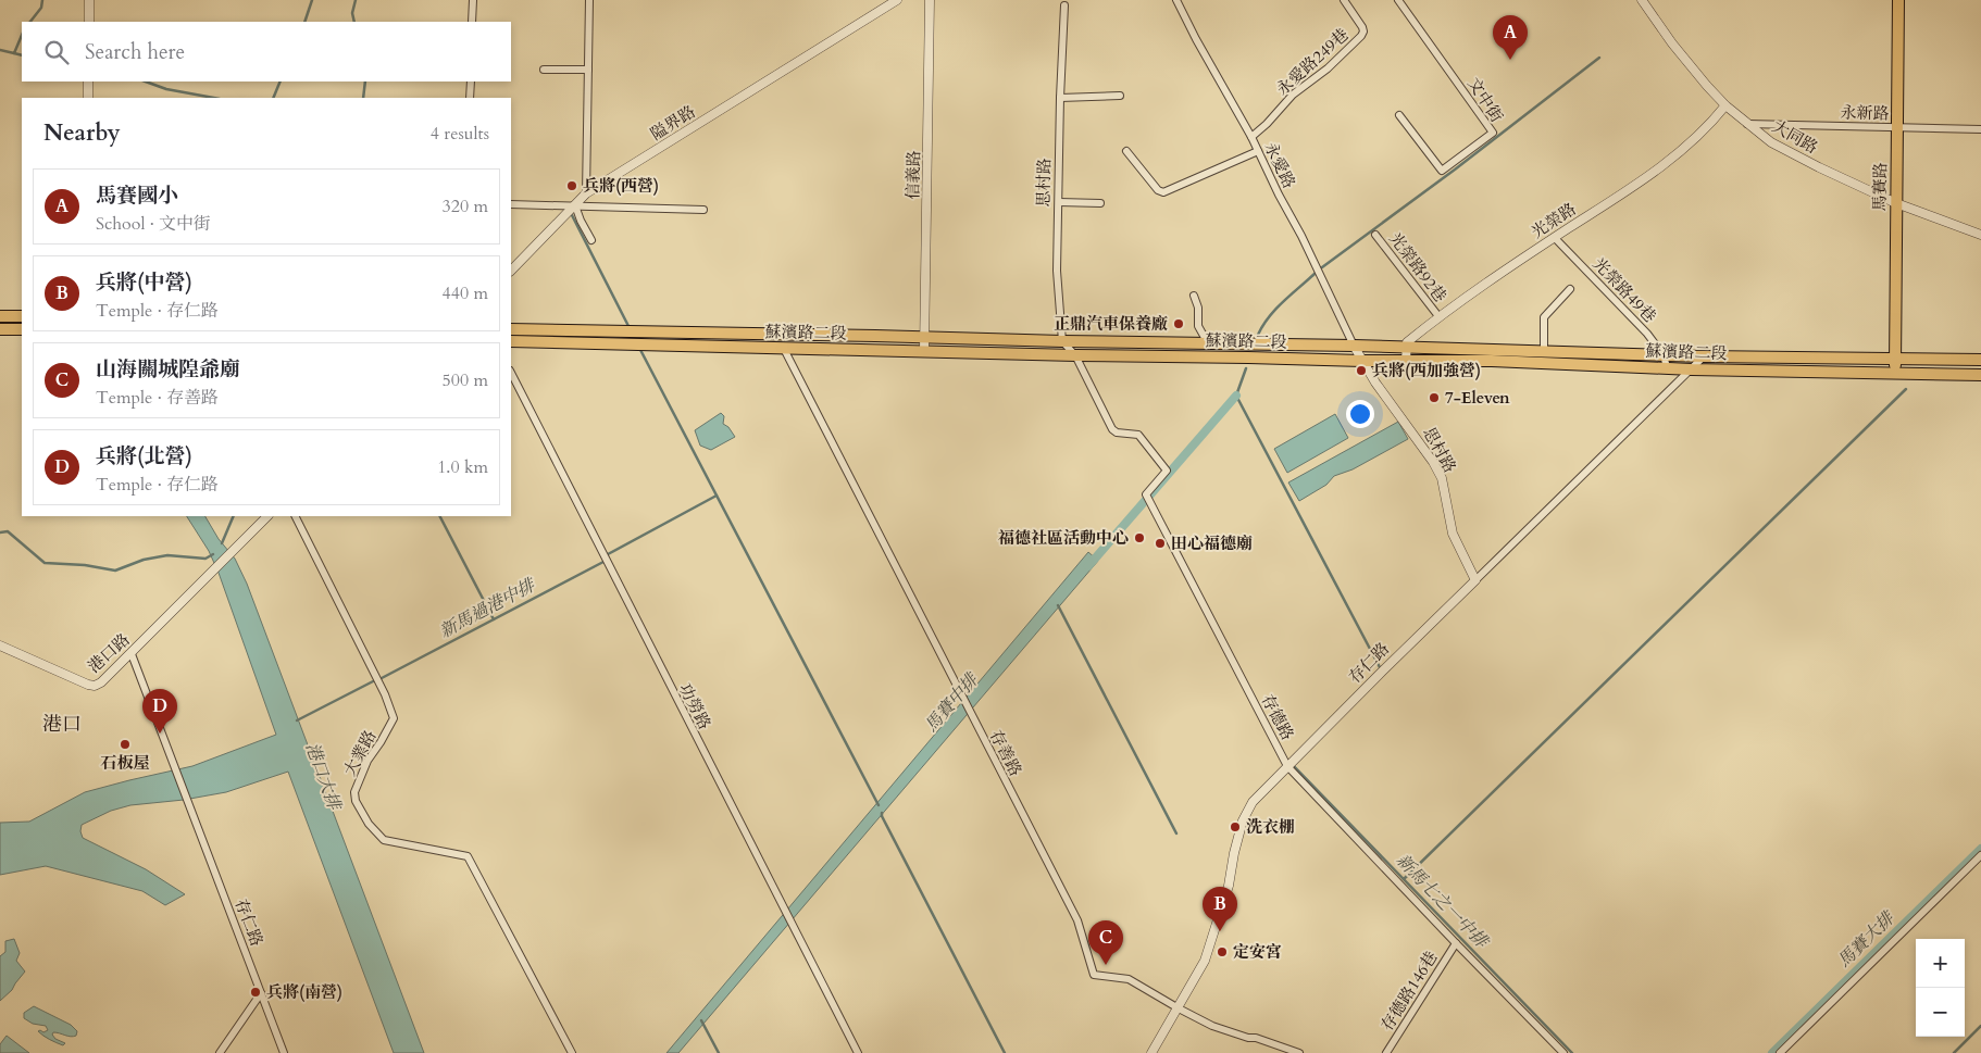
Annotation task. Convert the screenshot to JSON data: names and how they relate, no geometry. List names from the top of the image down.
{
  "streets": {
    "main road": ["馬賽路", "蘇濱路二段"],
    "street": [
      "永愛路249巷",
      "文中街",
      "永新路",
      "隘界路",
      "大同路",
      "永愛路",
      "信義路",
      "思村路",
      "光榮路",
      "光榮路92巷",
      "光榮路49巷",
      "港口路",
      "存仁路",
      "功勞路",
      "存德路",
      "大業路",
      "存善路",
      "存德路146巷"
    ]
  },
  "crossings": [
    ["永愛路249巷", "永愛路"],
    ["永新路", "大同路"],
    ["永新路", "馬賽路"],
    ["大同路", "馬賽路"],
    ["大同路", "光榮路"],
    ["永愛路", "思村路"],
    ["永愛路", "蘇濱路二段"],
    ["信義路", "蘇濱路二段"],
    ["思村路", "蘇濱路二段"],
    ["思村路", "存仁路"],
    ["馬賽路", "蘇濱路二段"],
    ["光榮路", "光榮路92巷"],
    ["光榮路", "光榮路49巷"],
    ["光榮路", "蘇濱路二段"],
    ["光榮路49巷", "蘇濱路二段"],
    ["蘇濱路二段", "存仁路"],
    ["蘇濱路二段", "存德路"],
    ["蘇濱路二段", "存善路"],
    ["港口路", "存仁路"],
    ["存仁路", "存德路"],
    ["存仁路", "存善路"],
    ["存德路", "存德路146巷"]
  ],
  "districts": ["港口"],
  "water": [
    "新馬過港中排",
    "馬賽中排",
    "港口大排",
    "新馬七之一中排",
    "馬賽大排"
  ],
  "places": [
    "兵將(西營)",
    "正鼎汽車保養廠",
    "兵將(西加強營)",
    "7-Eleven",
    "福德社區活動中心",
    "田心福德廟",
    "石板屋",
    "洗衣棚",
    "定安宮",
    "兵將(南營)"
  ],
  "page": {
    "pins": [
      "A",
      "D",
      "B",
      "C"
    ],
    "search": "Search here",
    "heading": ["Nearby", "4 results"],
    "list": [
      {
        "mark": "A",
        "name": "馬賽國小",
        "note": "School · 文中街",
        "value": "320 m"
      },
      {
        "mark": "B",
        "name": "兵將(中營)",
        "note": "Temple · 存仁路",
        "value": "440 m"
      },
      {
        "mark": "C",
        "name": "山海關城隍爺廟",
        "note": "Temple · 存善路",
        "value": "500 m"
      },
      {
        "mark": "D",
        "name": "兵將(北營)",
        "note": "Temple · 存仁路",
        "value": "1.0 km"
      }
    ],
    "map_buttons": ["+", "−"]
  }
}
